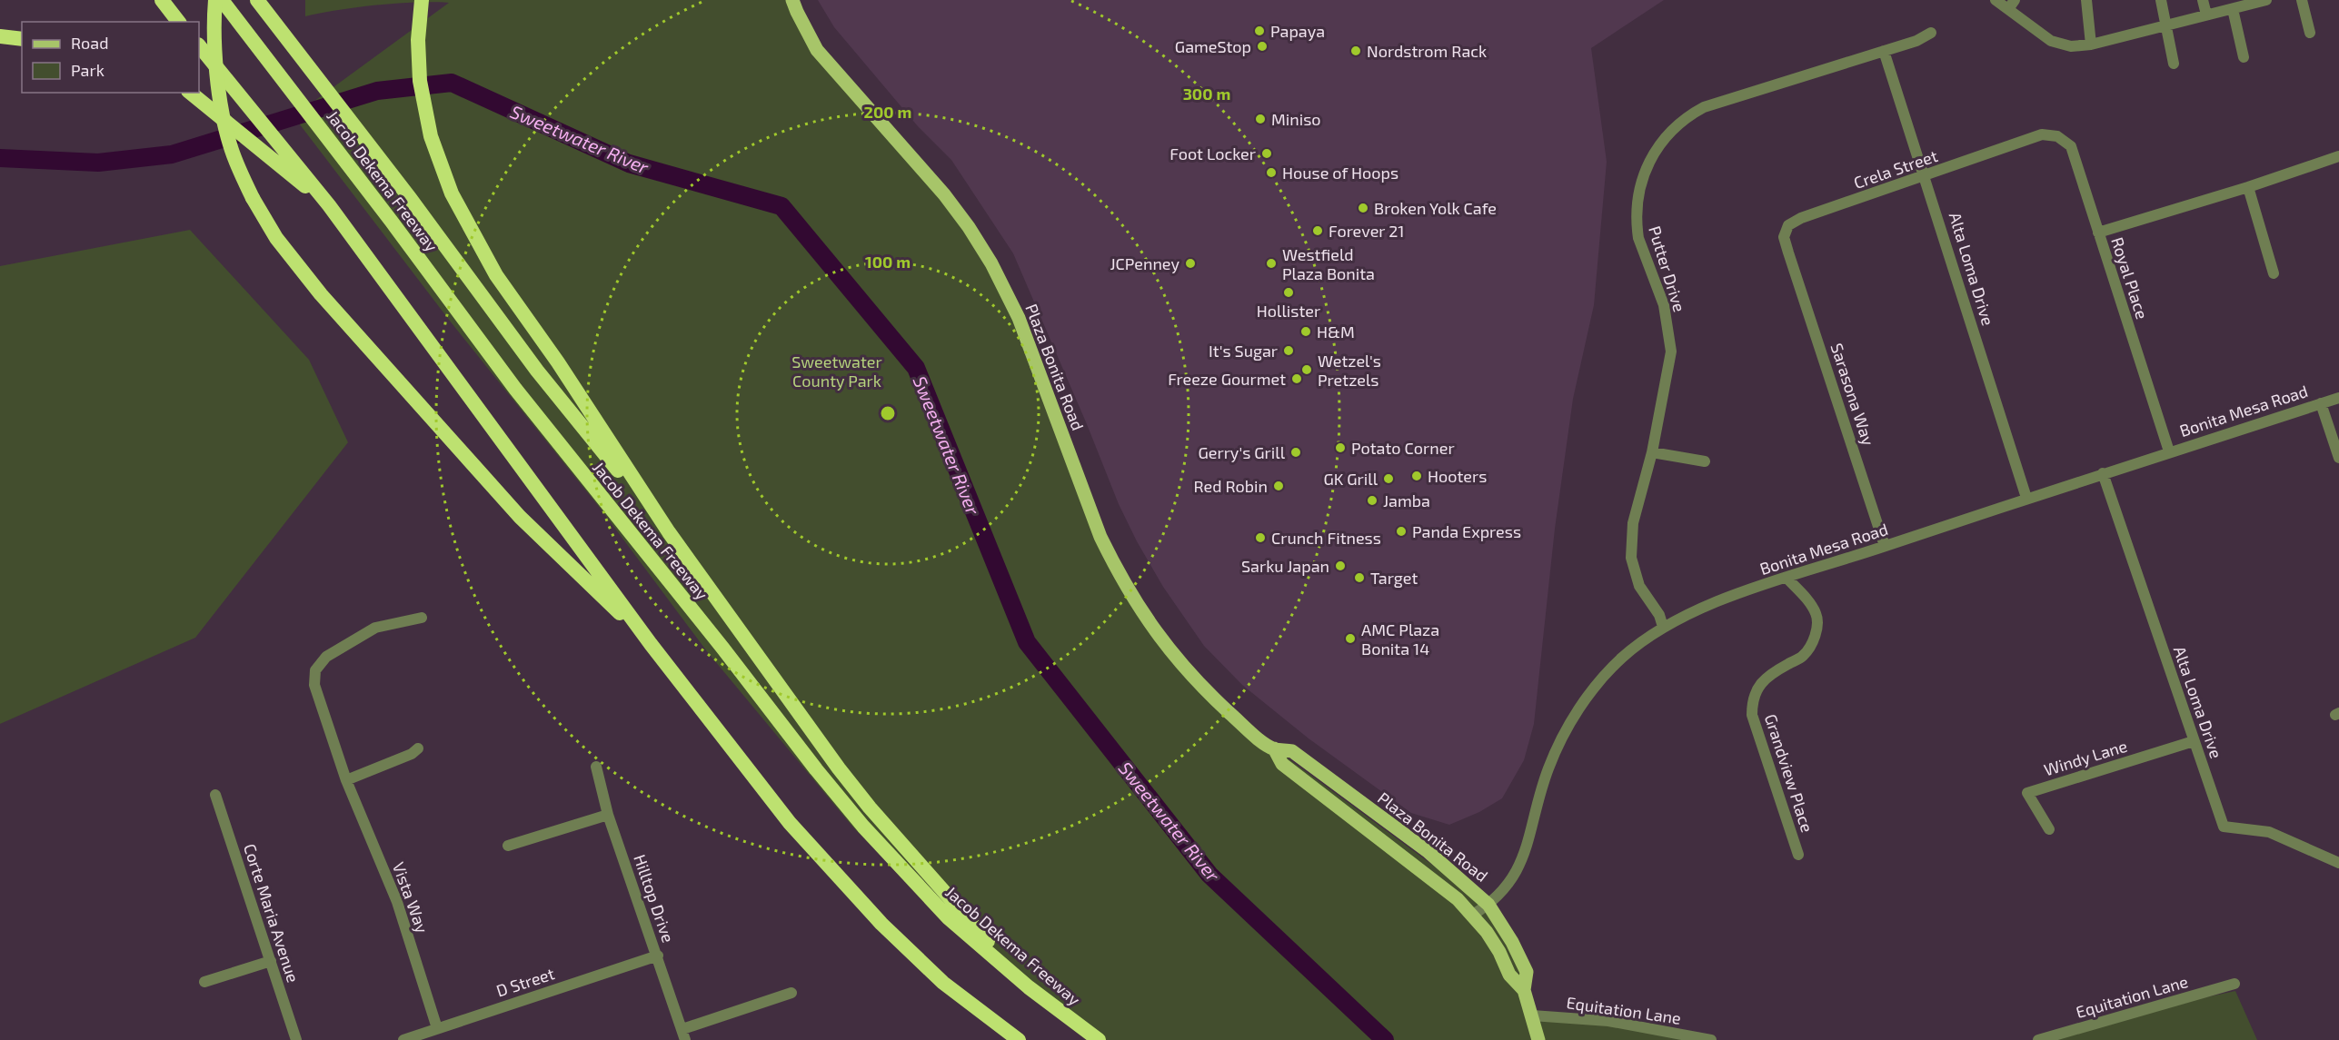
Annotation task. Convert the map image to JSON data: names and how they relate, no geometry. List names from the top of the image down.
{
  "streets": {
    "highway": ["Jacob Dekema Freeway"],
    "main road": ["Plaza Bonita Road"],
    "street": [
      "Crela Street",
      "Putter Drive",
      "Alta Loma Drive",
      "Royal Place",
      "Sarasona Way",
      "Bonita Mesa Road",
      "Windy Lane",
      "Grandview Place",
      "Vista Way",
      "Hilltop Drive",
      "Corte Maria Avenue",
      "D Street",
      "Equitation Lane"
    ]
  },
  "crossings": [
    ["Crela Street", "Alta Loma Drive"],
    ["Crela Street", "Royal Place"],
    ["Crela Street", "Sarasona Way"],
    ["Putter Drive", "Alta Loma Drive"],
    ["Putter Drive", "Bonita Mesa Road"],
    ["Alta Loma Drive", "Bonita Mesa Road"],
    ["Alta Loma Drive", "Windy Lane"],
    ["Royal Place", "Bonita Mesa Road"],
    ["Plaza Bonita Road", "Bonita Mesa Road"],
    ["Plaza Bonita Road", "Equitation Lane"],
    ["Sarasona Way", "Bonita Mesa Road"],
    ["Bonita Mesa Road", "Grandview Place"],
    ["Vista Way", "D Street"],
    ["Hilltop Drive", "D Street"]
  ],
  "water": ["Sweetwater River"],
  "parks": ["Sweetwater County Park"],
  "places": [
    "Papaya",
    "GameStop",
    "Nordstrom Rack",
    "Miniso",
    "Foot Locker",
    "House of Hoops",
    "Broken Yolk Cafe",
    "Forever 21",
    "JCPenney",
    "Westfield Plaza Bonita",
    "Hollister",
    "H&M",
    "It's Sugar",
    "Wetzel's Pretzels",
    "Freeze Gourmet",
    "Potato Corner",
    "Gerry's Grill",
    "Hooters",
    "GK Grill",
    "Red Robin",
    "Jamba",
    "Panda Express",
    "Crunch Fitness",
    "Sarku Japan",
    "Target",
    "AMC Plaza Bonita 14"
  ],
  "legend": ["Road", "Park"],
  "rings": ["300 m", "200 m", "100 m"]
}
